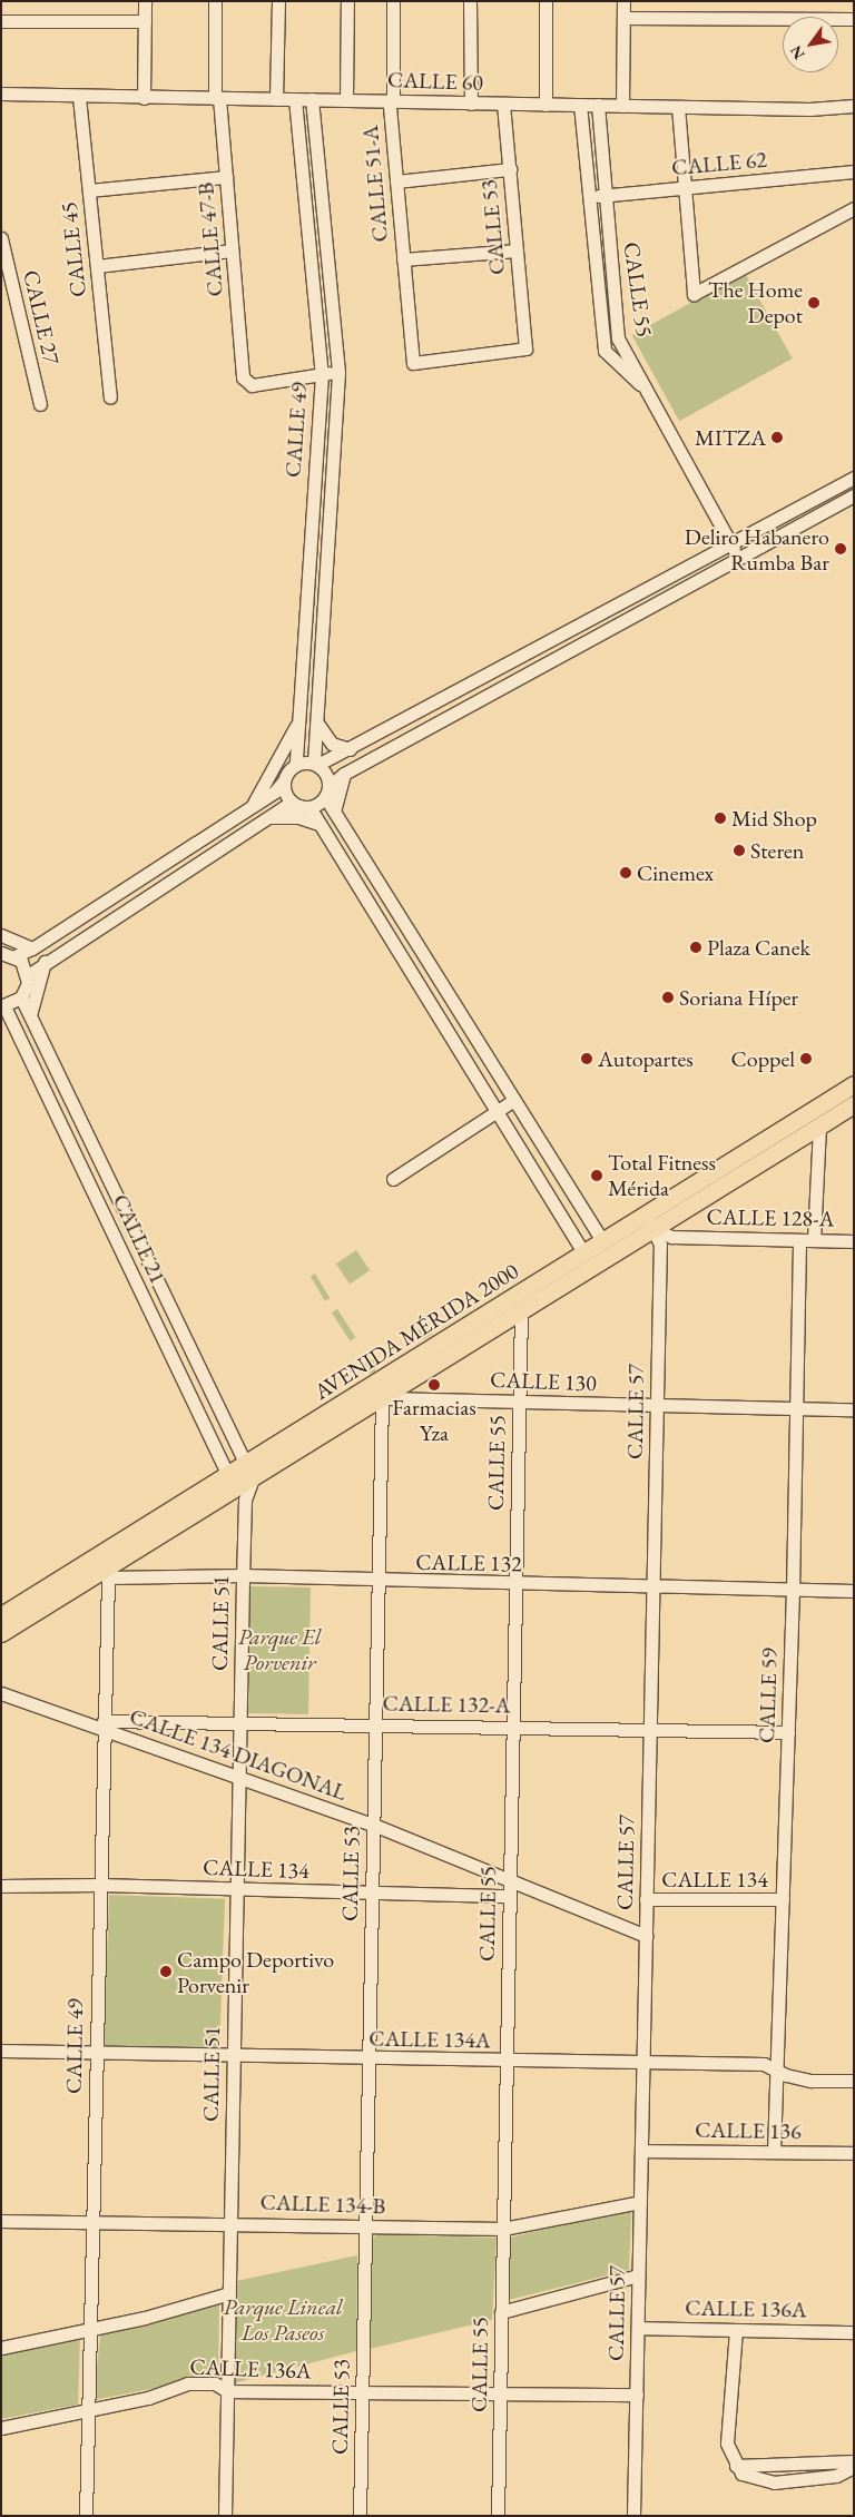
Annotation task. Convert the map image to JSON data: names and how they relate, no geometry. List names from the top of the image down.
{
  "streets": {
    "main road": ["AVENIDA MÉRIDA 2000"],
    "street": [
      "CALLE 60",
      "CALLE 62",
      "CALLE 51-A",
      "CALLE 53",
      "CALLE 47-B",
      "CALLE 45",
      "CALLE 55",
      "CALLE 27",
      "CALLE 49",
      "CALLE 128-A",
      "CALLE 21",
      "CALLE 130",
      "CALLE 57",
      "CALLE 132",
      "CALLE 51",
      "CALLE 59",
      "CALLE 132-A",
      "CALLE 134 DIAGONAL",
      "CALLE 134",
      "CALLE 134A",
      "CALLE 136",
      "CALLE 134-B",
      "CALLE 136A"
    ]
  },
  "crossings": [
    ["CALLE 60", "CALLE 51-A"],
    ["CALLE 60", "CALLE 53"],
    ["CALLE 60", "CALLE 47-B"],
    ["CALLE 60", "CALLE 45"],
    ["CALLE 60", "CALLE 55"],
    ["CALLE 60", "CALLE 49"],
    ["CALLE 62", "CALLE 55"],
    ["CALLE 51-A", "CALLE 53"],
    ["CALLE 53", "AVENIDA MÉRIDA 2000"],
    ["CALLE 53", "CALLE 130"],
    ["CALLE 53", "CALLE 132"],
    ["CALLE 53", "CALLE 132-A"],
    ["CALLE 53", "CALLE 134 DIAGONAL"],
    ["CALLE 53", "CALLE 134"],
    ["CALLE 53", "CALLE 134A"],
    ["CALLE 53", "CALLE 134-B"],
    ["CALLE 53", "CALLE 136A"],
    ["CALLE 47-B", "CALLE 49"],
    ["CALLE 55", "AVENIDA MÉRIDA 2000"],
    ["CALLE 55", "CALLE 130"],
    ["CALLE 55", "CALLE 132"],
    ["CALLE 55", "CALLE 132-A"],
    ["CALLE 55", "CALLE 134 DIAGONAL"],
    ["CALLE 55", "CALLE 134"],
    ["CALLE 55", "CALLE 134A"],
    ["CALLE 55", "CALLE 134-B"],
    ["CALLE 55", "CALLE 136A"],
    ["CALLE 49", "AVENIDA MÉRIDA 2000"],
    ["CALLE 49", "CALLE 132"],
    ["CALLE 49", "CALLE 132-A"],
    ["CALLE 49", "CALLE 134 DIAGONAL"],
    ["CALLE 49", "CALLE 134"],
    ["CALLE 49", "CALLE 134A"],
    ["CALLE 49", "CALLE 134-B"],
    ["CALLE 49", "CALLE 136A"],
    ["CALLE 128-A", "AVENIDA MÉRIDA 2000"],
    ["CALLE 128-A", "CALLE 57"],
    ["CALLE 128-A", "CALLE 59"],
    ["CALLE 21", "AVENIDA MÉRIDA 2000"],
    ["CALLE 21", "CALLE 51"],
    ["AVENIDA MÉRIDA 2000", "CALLE 130"],
    ["AVENIDA MÉRIDA 2000", "CALLE 57"],
    ["AVENIDA MÉRIDA 2000", "CALLE 132"],
    ["AVENIDA MÉRIDA 2000", "CALLE 51"],
    ["CALLE 130", "CALLE 57"],
    ["CALLE 130", "CALLE 59"],
    ["CALLE 57", "CALLE 132"],
    ["CALLE 57", "CALLE 132-A"],
    ["CALLE 57", "CALLE 134 DIAGONAL"],
    ["CALLE 57", "CALLE 134"],
    ["CALLE 57", "CALLE 134A"],
    ["CALLE 57", "CALLE 136"],
    ["CALLE 57", "CALLE 134-B"],
    ["CALLE 57", "CALLE 136A"],
    ["CALLE 132", "CALLE 51"],
    ["CALLE 132", "CALLE 59"],
    ["CALLE 51", "CALLE 132-A"],
    ["CALLE 51", "CALLE 134 DIAGONAL"],
    ["CALLE 51", "CALLE 134"],
    ["CALLE 51", "CALLE 134A"],
    ["CALLE 51", "CALLE 134-B"],
    ["CALLE 51", "CALLE 136A"],
    ["CALLE 59", "CALLE 132-A"],
    ["CALLE 59", "CALLE 134"],
    ["CALLE 59", "CALLE 134A"],
    ["CALLE 59", "CALLE 136"],
    ["CALLE 132-A", "CALLE 134 DIAGONAL"]
  ],
  "parks": ["Parque El Porvenir", "Parque Lineal Los Paseos"],
  "places": [
    "The Home Depot",
    "MITZA",
    "Deliro Habanero Rumba Bar",
    "Mid Shop",
    "Steren",
    "Cinemex",
    "Plaza Canek",
    "Soriana Híper",
    "Autopartes",
    "Coppel",
    "Total Fitness Mérida",
    "Farmacias Yza",
    "Campo Deportivo Porvenir"
  ],
  "north": "bottom left"
}
